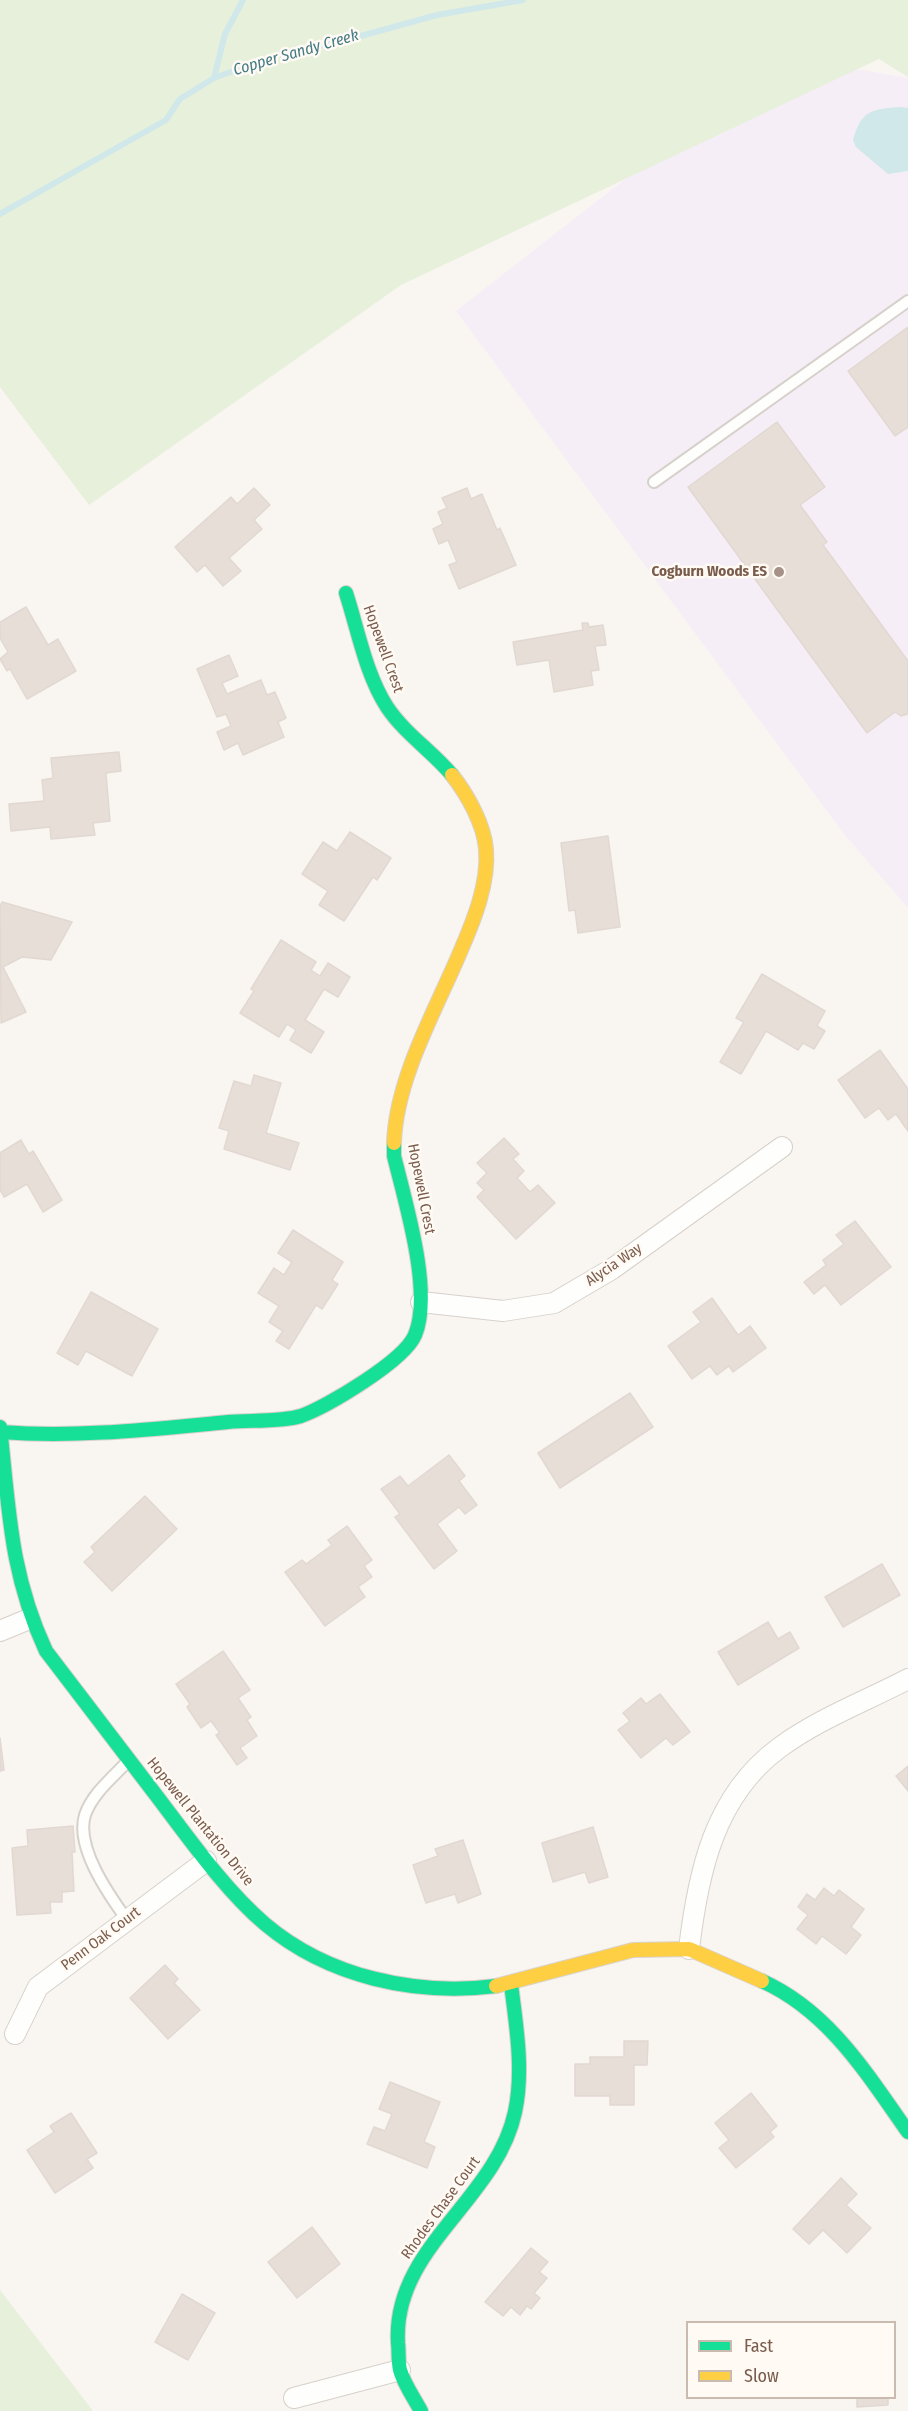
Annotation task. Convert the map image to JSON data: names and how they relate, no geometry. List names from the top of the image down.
{
  "streets": {
    "street": [
      "Hopewell Crest",
      "Alycia Way",
      "Hopewell Plantation Drive",
      "Penn Oak Court",
      "Rhodes Chase Court"
    ]
  },
  "crossings": [
    ["Hopewell Crest", "Alycia Way"],
    ["Hopewell Crest", "Hopewell Plantation Drive"],
    ["Hopewell Plantation Drive", "Penn Oak Court"],
    ["Hopewell Plantation Drive", "Rhodes Chase Court"]
  ],
  "water": ["Copper Sandy Creek"],
  "places": ["Cogburn Woods ES"],
  "legend": ["Fast", "Slow"]
}
